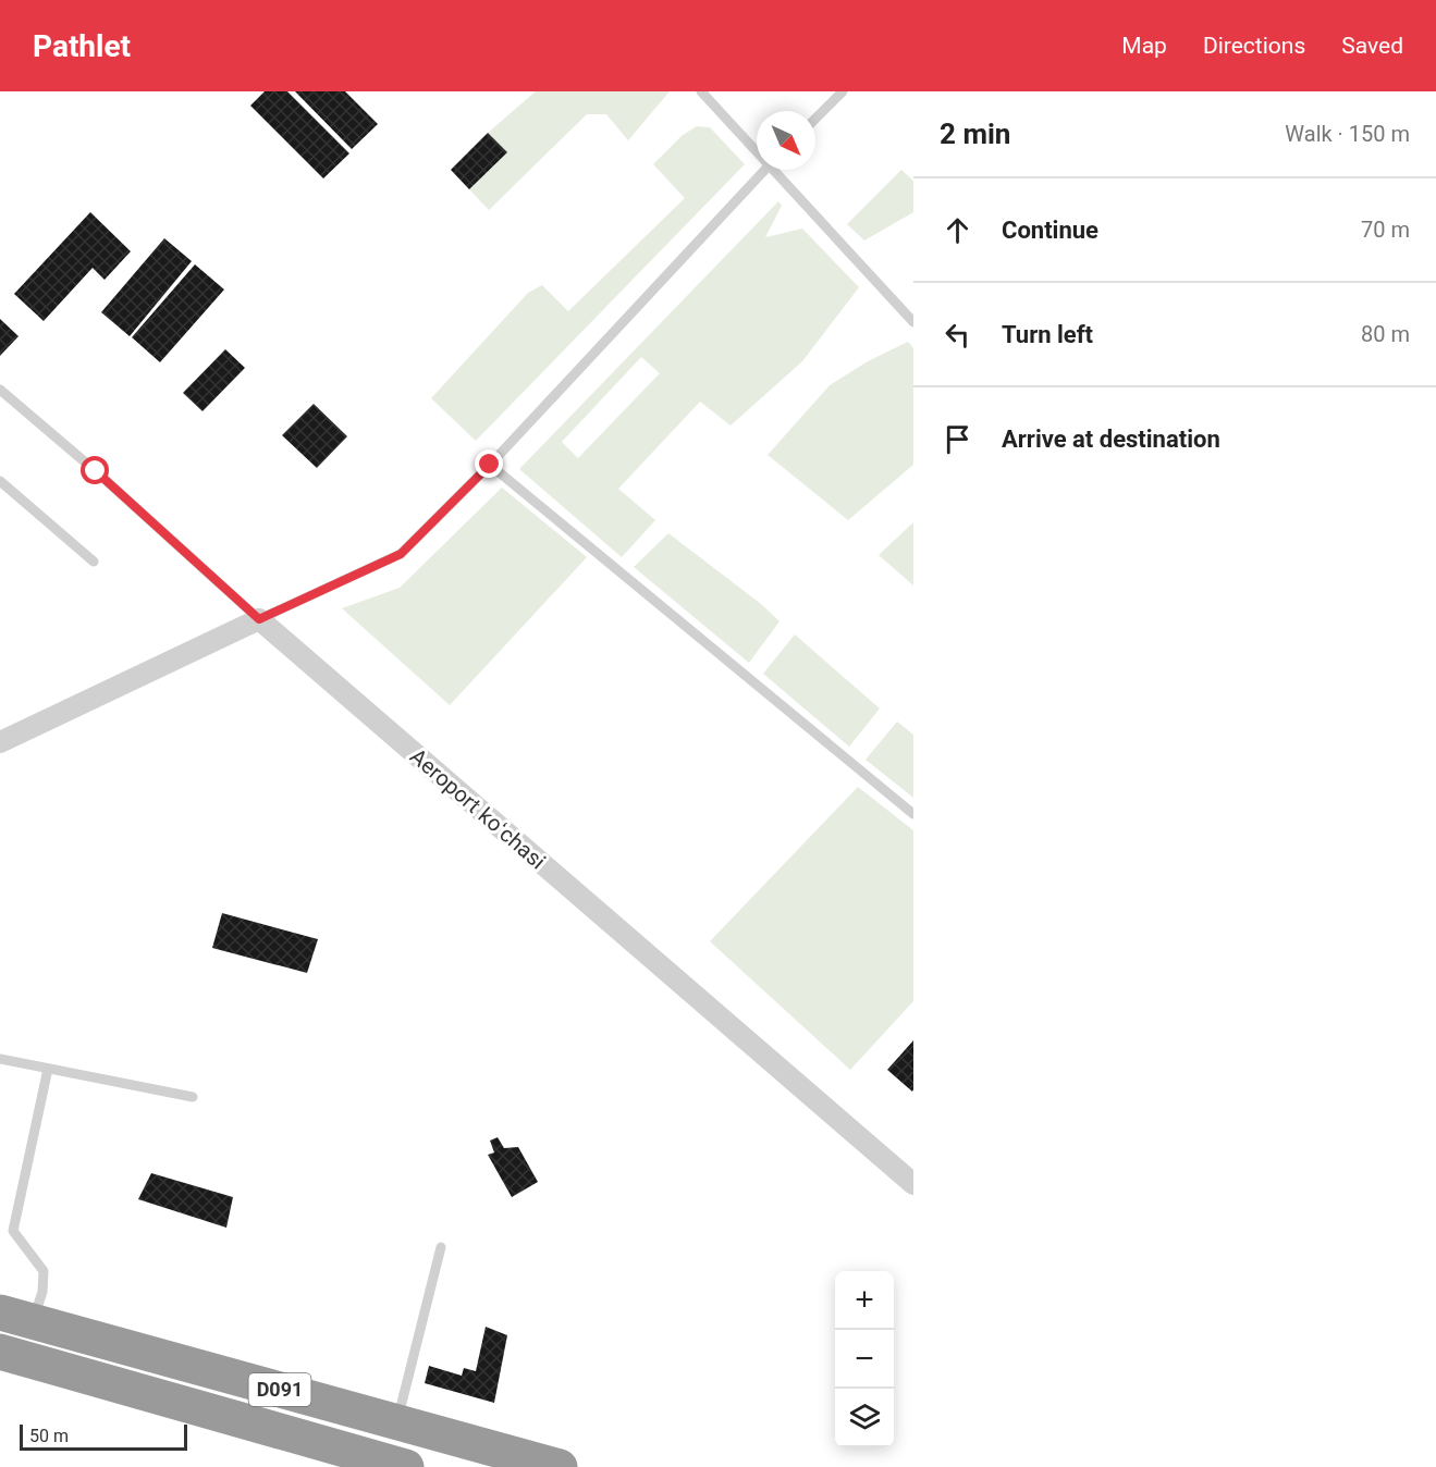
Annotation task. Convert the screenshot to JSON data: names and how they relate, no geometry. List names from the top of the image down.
{
  "streets": {
    "highway": ["D091"],
    "street": ["Aeroport koʻchasi"]
  },
  "scale_bar": "50 m",
  "north": "bottom right",
  "page": {
    "header": "Pathlet",
    "nav": ["Map", "Directions", "Saved"],
    "heading": ["2 min", "Walk · 150 m"],
    "list": [
      ["Continue", "70 m"],
      ["Turn left", "80 m"],
      "Arrive at destination"
    ],
    "map_buttons": ["+", "−"],
    "scale": "50 m"
  }
}
